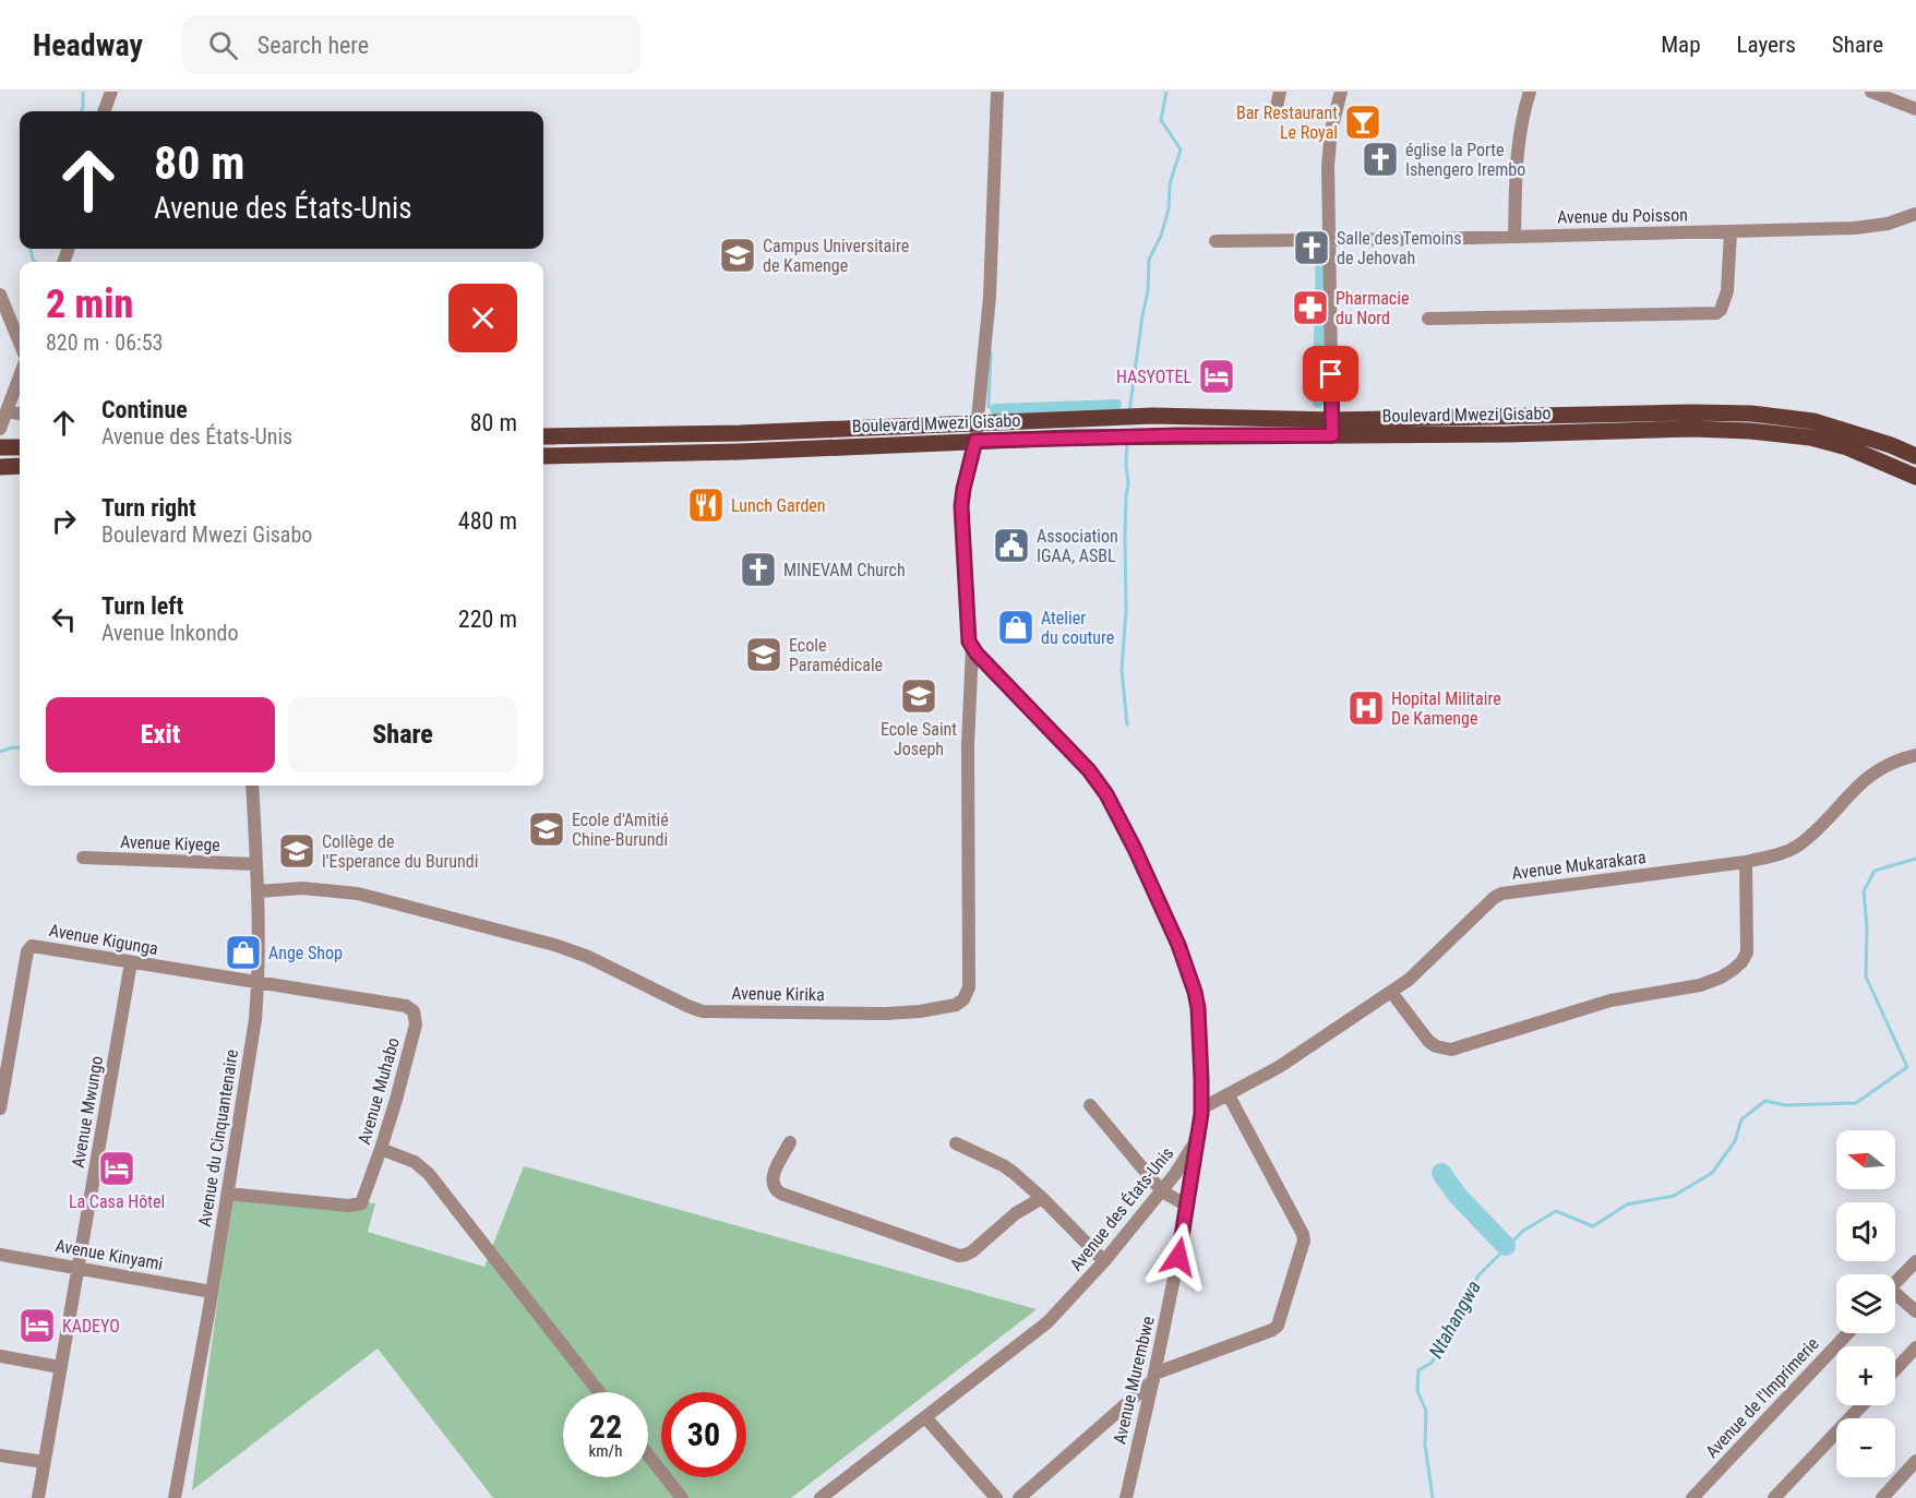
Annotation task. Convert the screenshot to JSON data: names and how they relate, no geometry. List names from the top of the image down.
{
  "streets": {
    "main road": ["Boulevard Mwezi Gisabo"],
    "street": [
      "Avenue du Poisson",
      "Avenue Kiyege",
      "Avenue Mukarakara",
      "Avenue Kigunga",
      "Avenue Kirika",
      "Avenue Muhabo",
      "Avenue Mwungo",
      "Avenue du Cinquantenaire",
      "Avenue des États-Unis",
      "Avenue Kinyami",
      "Avenue Murembwe",
      "Avenue de l'Imprimerie"
    ]
  },
  "crossings": [
    ["Avenue Kiyege", "Avenue du Cinquantenaire"],
    ["Avenue Mukarakara", "Avenue des États-Unis"],
    ["Avenue Kigunga", "Avenue Muhabo"],
    ["Avenue Kigunga", "Avenue Mwungo"],
    ["Avenue Kigunga", "Avenue du Cinquantenaire"],
    ["Avenue Kirika", "Avenue du Cinquantenaire"],
    ["Avenue Kirika", "Avenue des États-Unis"],
    ["Avenue Muhabo", "Avenue du Cinquantenaire"],
    ["Avenue Mwungo", "Avenue Kinyami"],
    ["Avenue du Cinquantenaire", "Avenue Kinyami"],
    ["Avenue des États-Unis", "Avenue Murembwe"]
  ],
  "water": ["Ntahangwa"],
  "places": {
    "bar": ["Bar Restaurant Le Royal"],
    "church": ["église la Porte Ishengero Irembo", "Salle des Temoins de Jehovah", "MINEVAM Church"],
    "school or university": [
      "Campus Universitaire de Kamenge",
      "Ecole Paramédicale",
      "Ecole Saint Joseph",
      "Ecole d'Amitié Chine-Burundi",
      "Collège de l'Esperance du Burundi"
    ],
    "pharmacy": ["Pharmacie du Nord"],
    "hotel": ["HASYOTEL", "La Casa Hôtel", "KADEYO"],
    "restaurant": ["Lunch Garden"],
    "public building": ["Association IGAA, ASBL"],
    "shop": ["Atelier du couture", "Ange Shop"],
    "hospital": ["Hopital Militaire De Kamenge"]
  },
  "north": "left",
  "page": {
    "header": "Headway",
    "search": "Search here",
    "nav": ["Map", "Layers", "Share"],
    "turn": ["80 m", "Avenue des États-Unis"],
    "heading": ["2 min", "820 m · 06:53"],
    "list": [
      {
        "name": "Continue",
        "note": "Avenue des États-Unis",
        "value": "80 m"
      },
      {
        "name": "Turn right",
        "note": "Boulevard Mwezi Gisabo",
        "value": "480 m"
      },
      {
        "name": "Turn left",
        "note": "Avenue Inkondo",
        "value": "220 m"
      }
    ],
    "buttons": ["Exit", "Share"],
    "map_buttons": ["+", "−"],
    "speed": "22 km/h",
    "limit": "30"
  }
}
